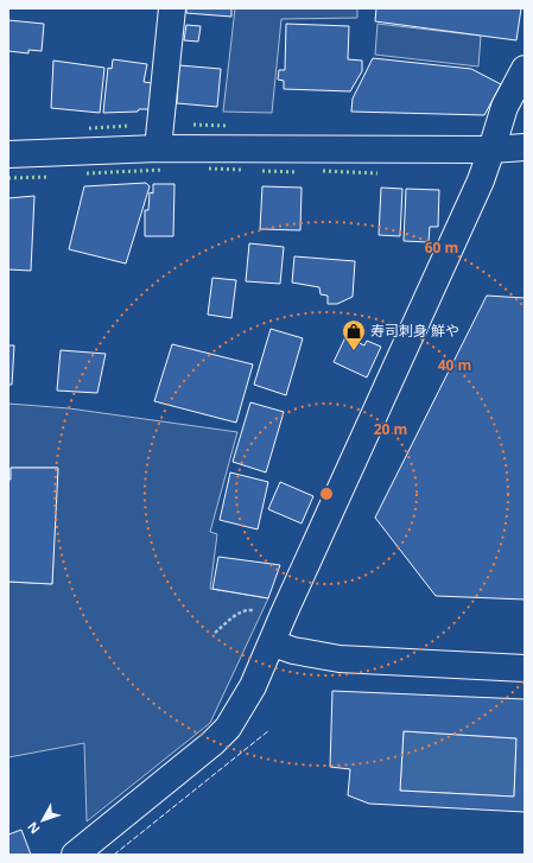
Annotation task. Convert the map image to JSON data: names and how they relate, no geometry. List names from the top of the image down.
{
  "places": {
    "shop": ["寿司刺身 鮮や"]
  },
  "north": "bottom left",
  "rings": ["60 m", "40 m", "20 m"]
}
